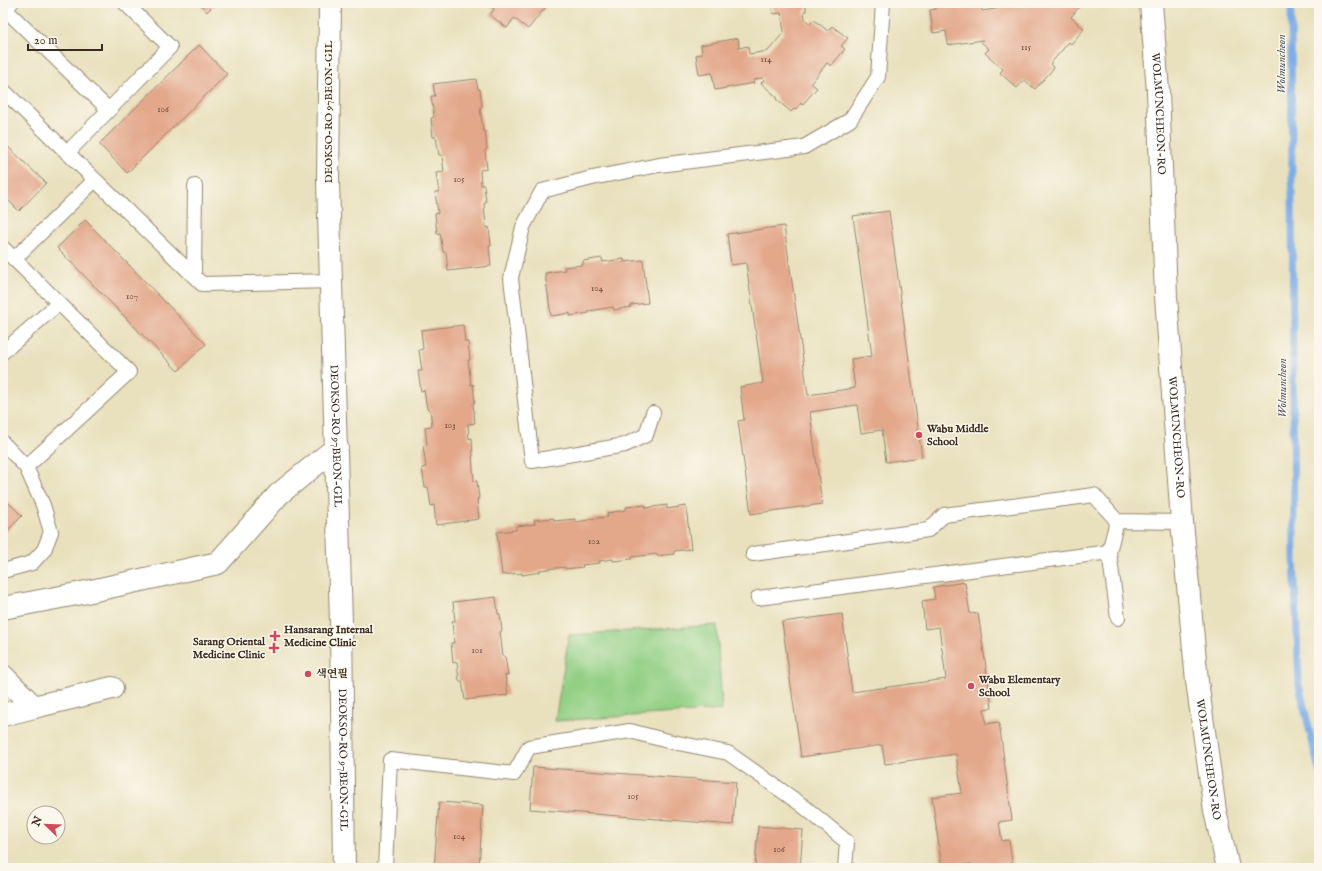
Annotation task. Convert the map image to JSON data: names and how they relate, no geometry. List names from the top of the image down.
{
  "streets": {
    "street": ["DEOKSO-RO 97BEON-GIL", "WOLMUNCHEON-RO"]
  },
  "water": ["Wolmuncheon"],
  "places": {
    "other": ["Wabu Middle School", "색연필", "Wabu Elementary School"],
    "health": ["Hansarang Internal Medicine Clinic", "Sarang Oriental Medicine Clinic"]
  },
  "house_numbers": [
    "115",
    "114",
    "106",
    "105",
    "104",
    "107",
    "103",
    "102",
    "101",
    "105",
    "104",
    "106"
  ],
  "scale_bar": "20 m",
  "north": "top left"
}
